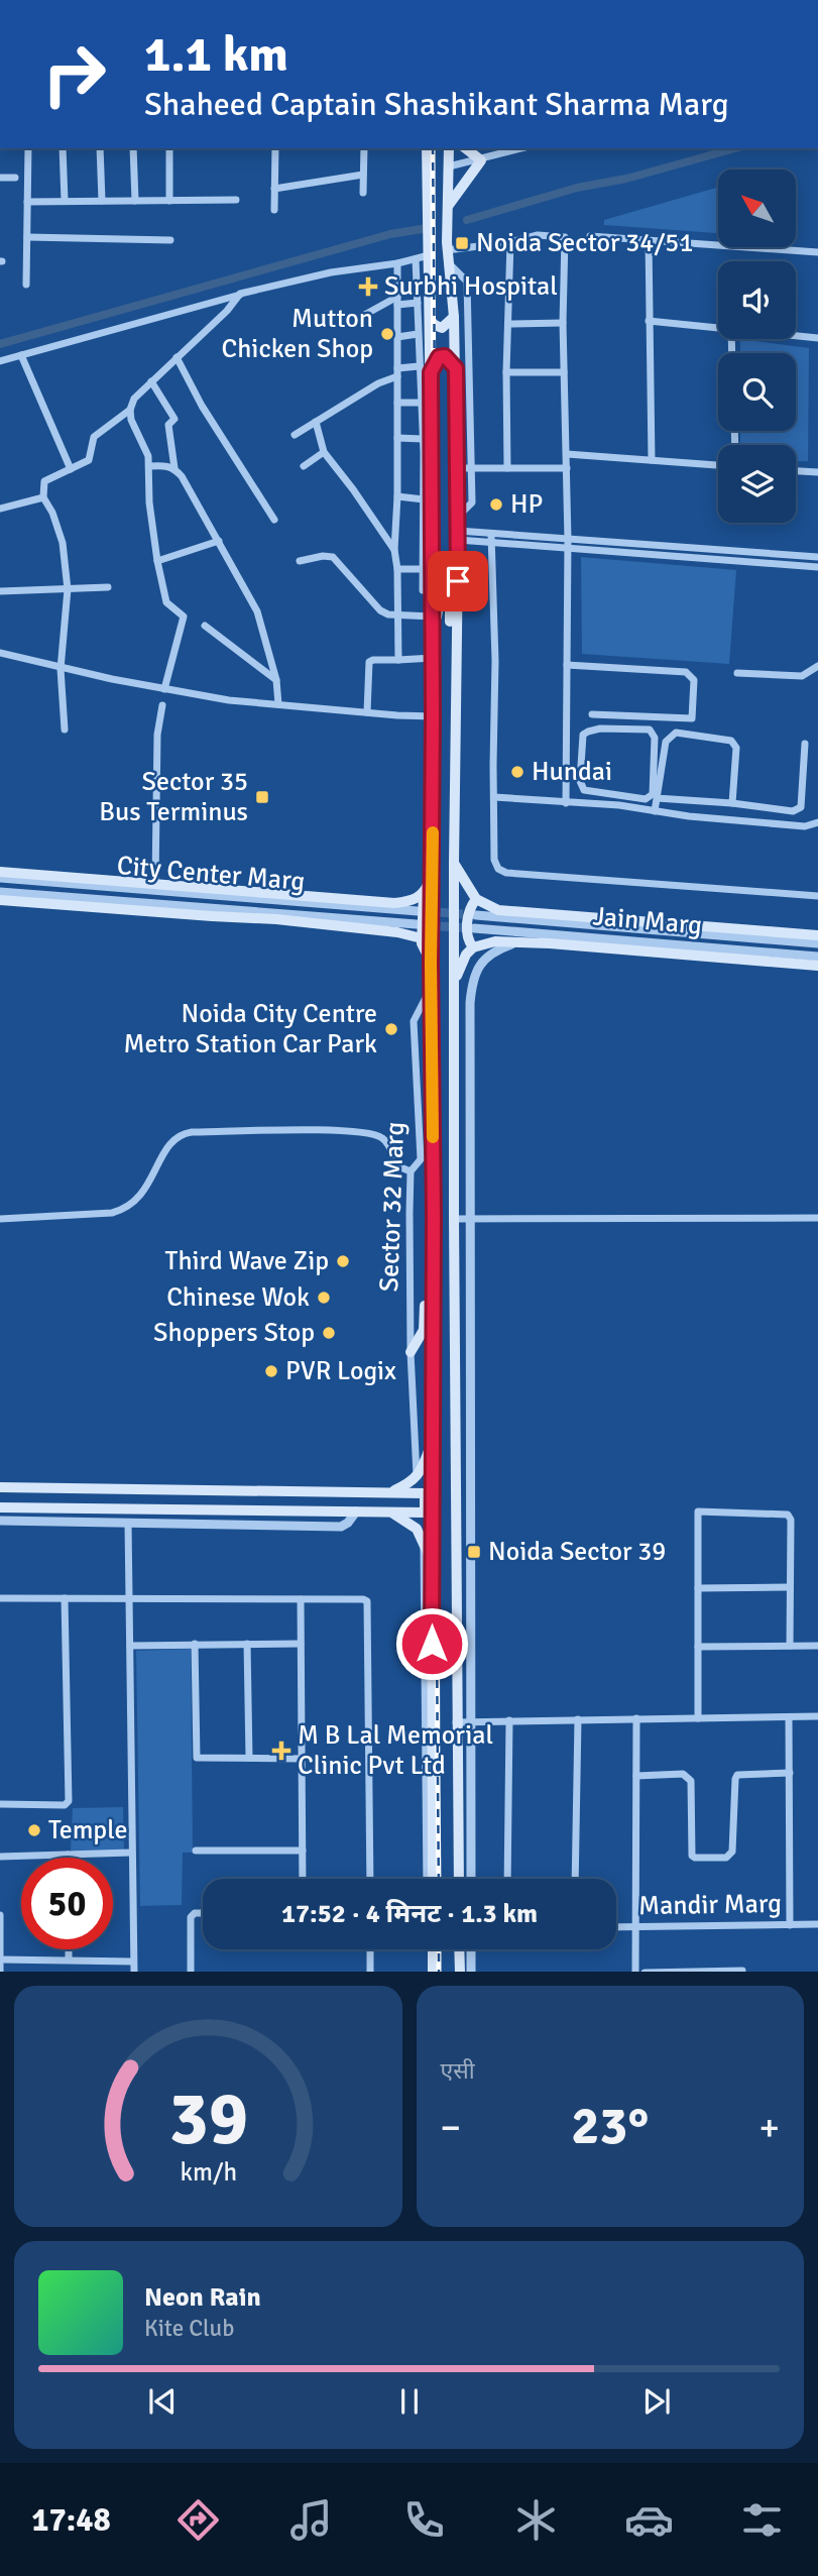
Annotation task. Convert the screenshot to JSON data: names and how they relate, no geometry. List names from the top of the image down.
{
  "streets": {
    "street": [
      "City Center Marg",
      "Jain Marg",
      "Sector 32 Marg",
      "Mandir Marg"
    ]
  },
  "places": {
    "transit": ["Noida Sector 34/51", "Sector 35 Bus Terminus", "Noida Sector 39"],
    "health": ["Surbhi Hospital", "M B Lal Memorial Clinic Pvt Ltd"],
    "other": [
      "Mutton Chicken Shop",
      "HP",
      "Hundai",
      "Noida City Centre Metro Station Car Park",
      "Third Wave Zip",
      "Chinese Wok",
      "Shoppers Stop",
      "PVR Logix",
      "Temple"
    ]
  },
  "north": "top left",
  "page": {
    "turn": ["1.1 km", "Shaheed Captain Shashikant Sharma Marg"],
    "limit": "50",
    "trip": "17:52 · 4 मिनट · 1.3 km",
    "tile": "एसी",
    "heat": ["−", "23°", "+"],
    "song": ["Neon Rain", "Kite Club"],
    "tabs": "17:48",
    "gauge": ["39", "km/h"]
  }
}
